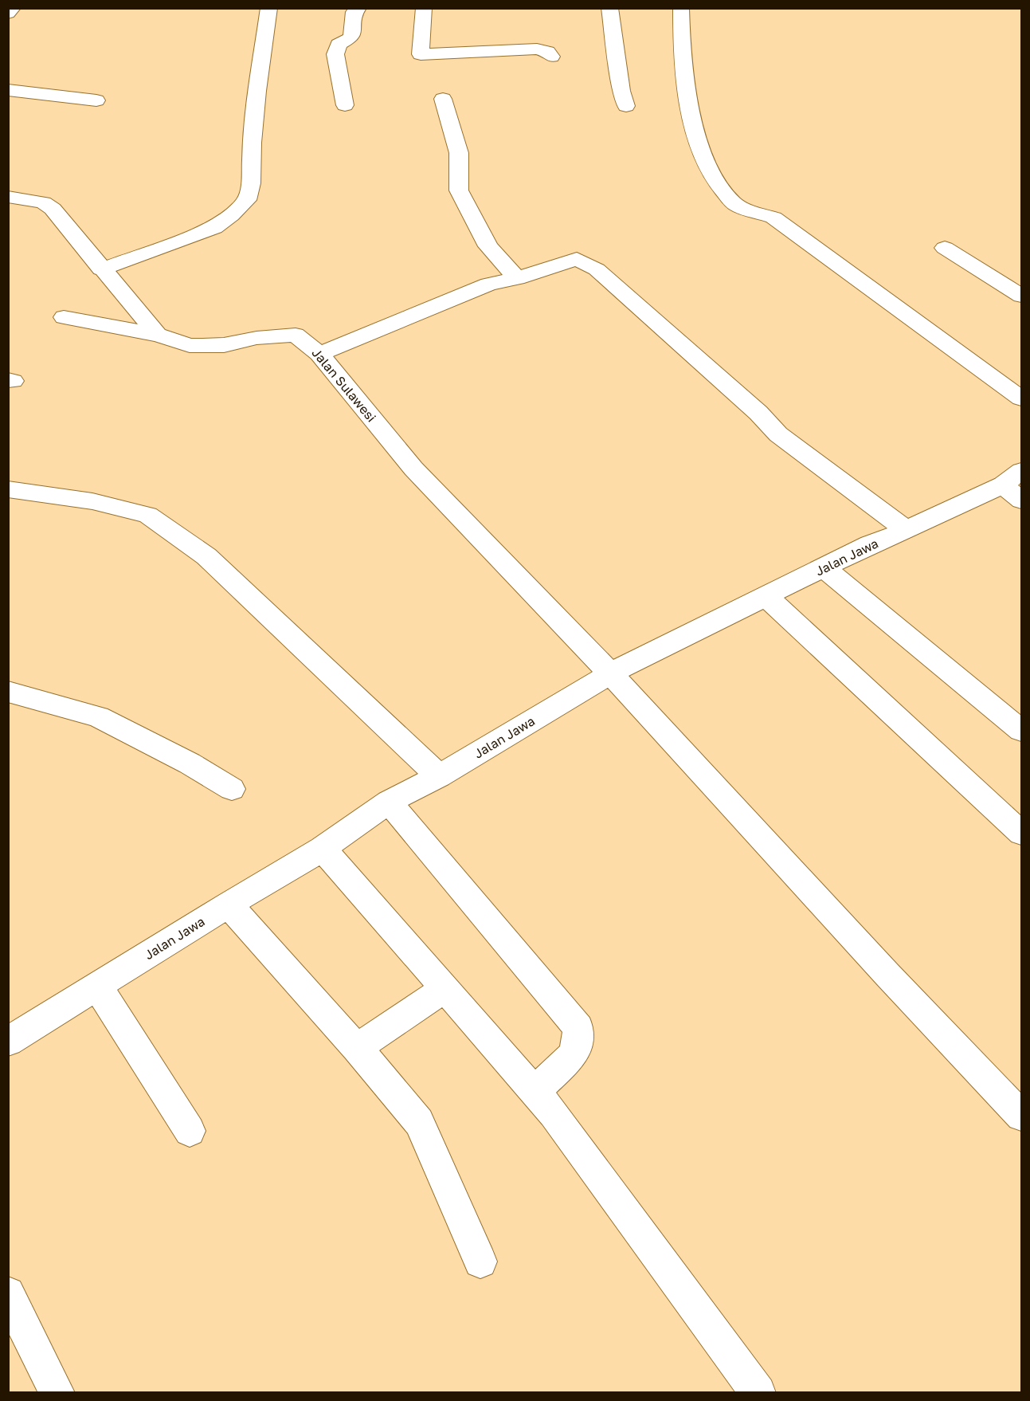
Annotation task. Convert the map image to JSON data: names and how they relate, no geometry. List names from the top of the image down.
{
  "streets": {
    "street": ["Jalan Sulawesi", "Jalan Jawa"]
  },
  "crossings": [
    ["Jalan Sulawesi", "Jalan Jawa"]
  ]
}
